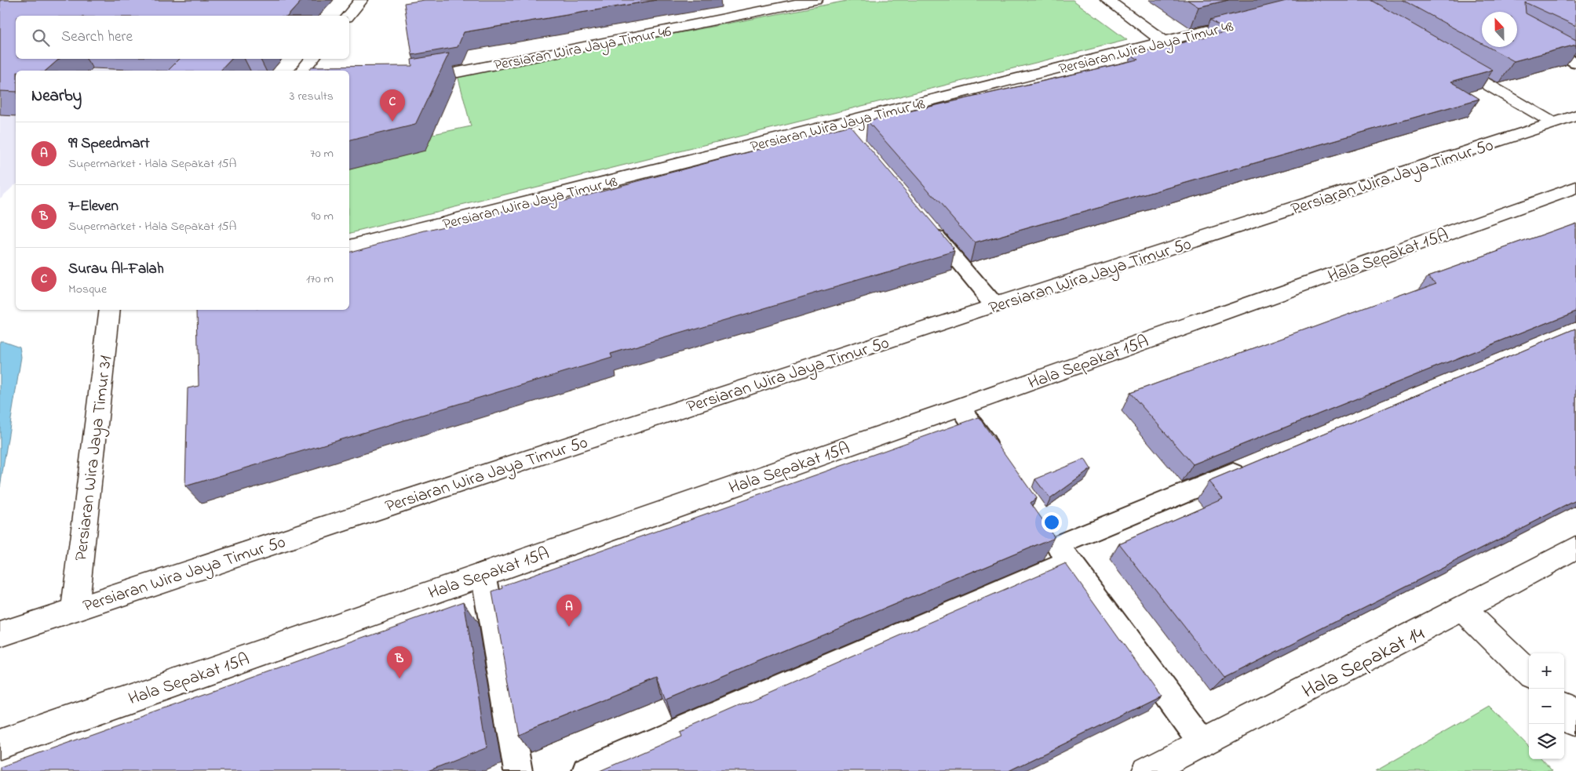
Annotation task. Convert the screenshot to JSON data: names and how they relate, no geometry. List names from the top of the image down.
{
  "streets": {
    "street": [
      "Persiaran Wira Jaya Timur 48",
      "Persiaran Wira Jaya Timur 46",
      "Persiaran Wira Jaya Timur 50",
      "Hala Sepakat 15A",
      "Persiaran Wira Jaya Timur 31",
      "Hala Sepakat 14"
    ]
  },
  "crossings": [
    ["Persiaran Wira Jaya Timur 50", "Persiaran Wira Jaya Timur 31"]
  ],
  "north": "top",
  "page": {
    "search": "Search here",
    "heading": ["Nearby", "3 results"],
    "pins": ["C", "A", "B"],
    "list": [
      {
        "mark": "A",
        "name": "99 Speedmart",
        "note": "Supermarket · Hala Sepakat 15A",
        "value": "70 m"
      },
      {
        "mark": "B",
        "name": "7-Eleven",
        "note": "Supermarket · Hala Sepakat 15A",
        "value": "90 m"
      },
      {
        "mark": "C",
        "name": "Surau Al-Falah",
        "note": "Mosque",
        "value": "170 m"
      }
    ],
    "map_buttons": ["+", "−"]
  }
}
